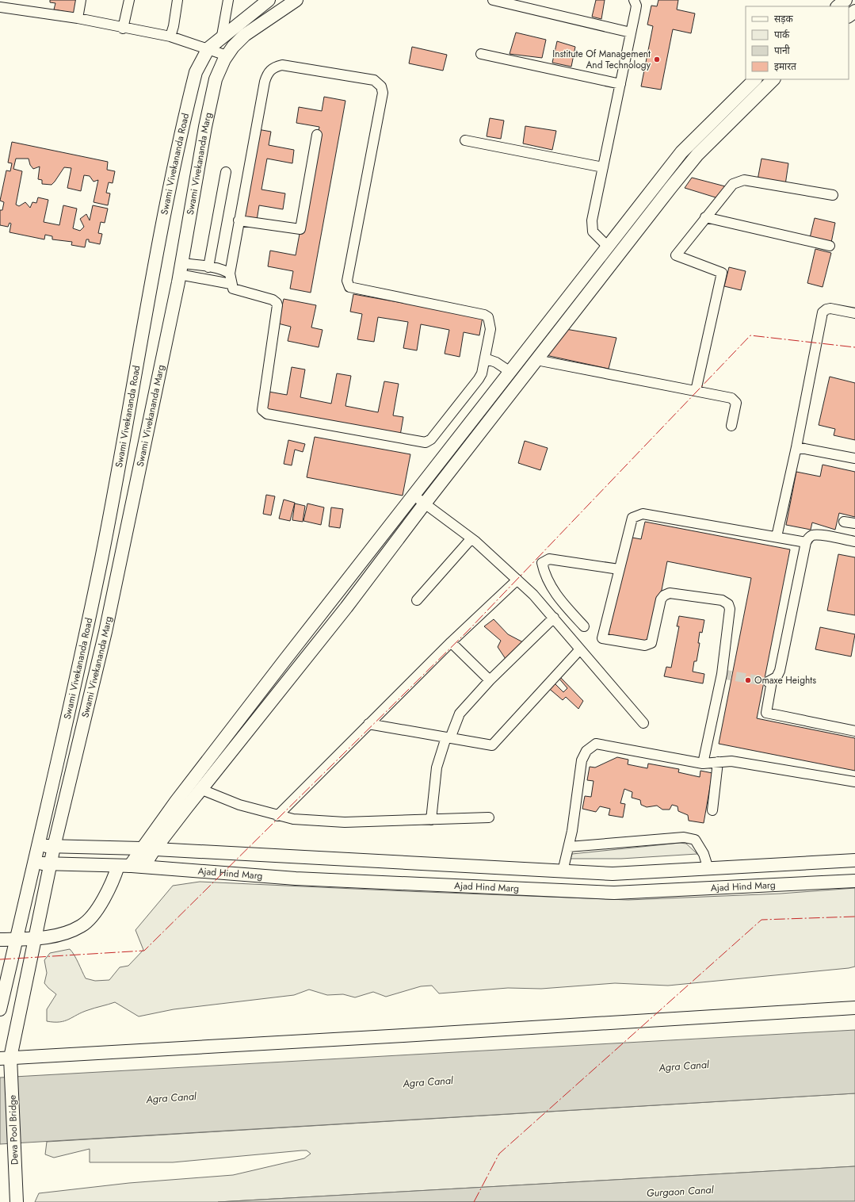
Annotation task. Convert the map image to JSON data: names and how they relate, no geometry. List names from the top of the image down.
{
  "streets": {
    "street": [
      "Swami Vivekananda Road",
      "Swami Vivekananda Marg",
      "Ajad Hind Marg",
      "Deva Pool Bridge"
    ]
  },
  "crossings": [
    ["Swami Vivekananda Road", "Ajad Hind Marg"],
    ["Swami Vivekananda Marg", "Ajad Hind Marg"],
    ["Swami Vivekananda Marg", "Deva Pool Bridge"]
  ],
  "water": ["Agra Canal", "Gurgaon Canal"],
  "places": ["Institute Of Management And Technology", "Omaxe Heights"],
  "legend": [
    "सड़क",
    "पार्क",
    "पानी",
    "इमारत"
  ]
}
